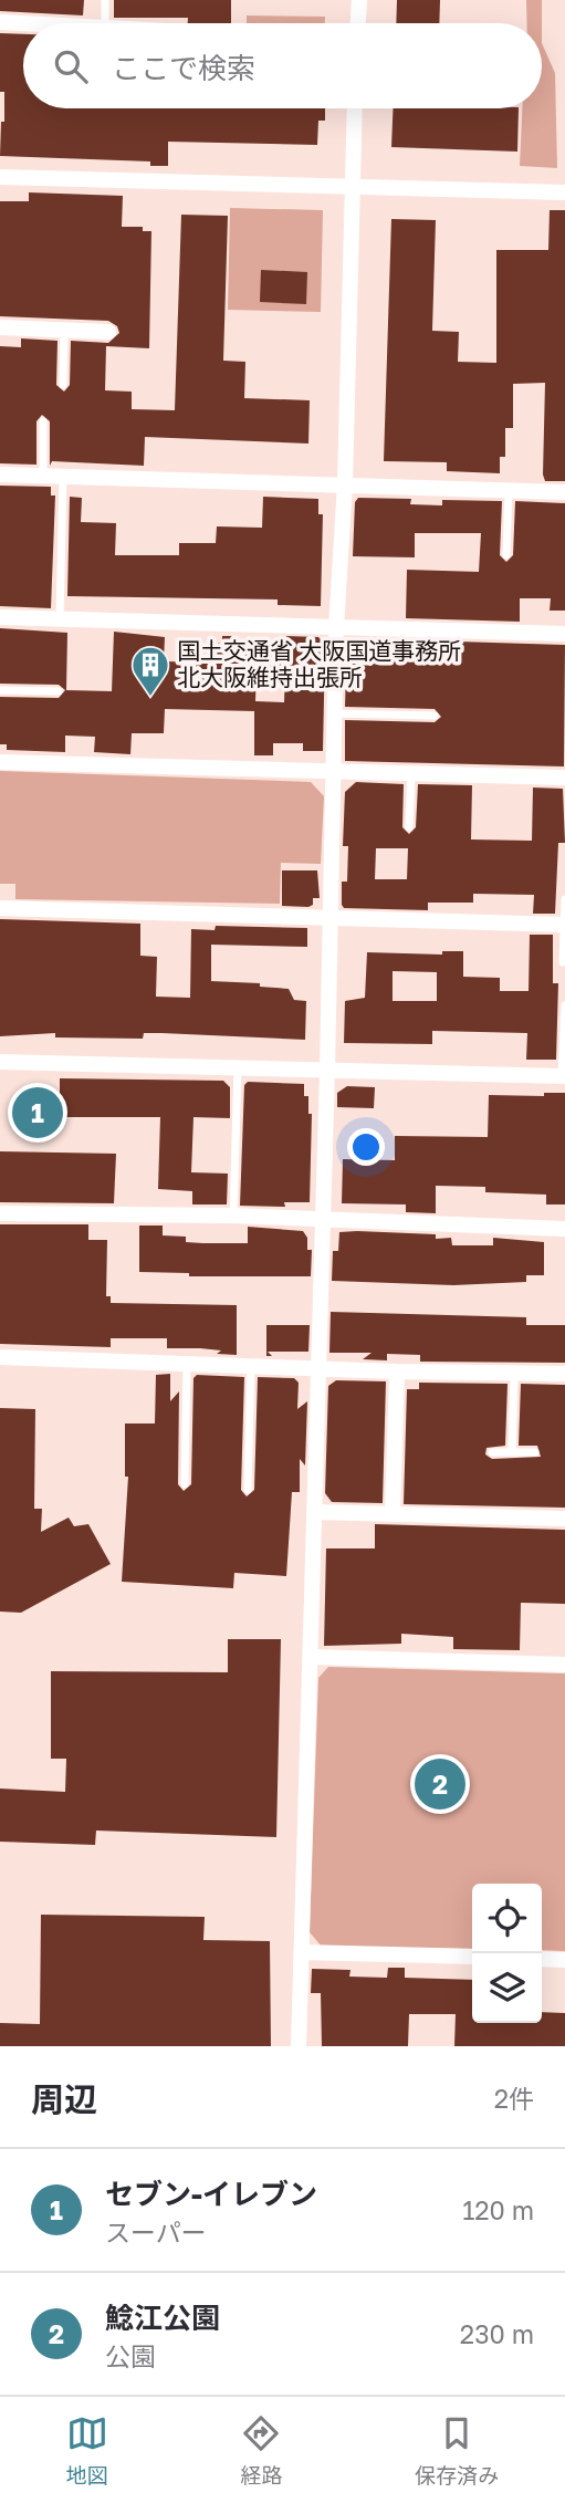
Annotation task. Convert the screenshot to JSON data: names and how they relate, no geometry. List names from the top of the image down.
{
  "places": {
    "building": ["国土交通省 大阪国道事務所 北大阪維持出張所"]
  },
  "page": {
    "search": "ここで検索",
    "pins": ["1", "2"],
    "heading": ["周辺", "2件"],
    "list": [
      {
        "mark": "1",
        "name": "セブン-イレブン",
        "note": "スーパー",
        "value": "120 m"
      },
      {
        "mark": "2",
        "name": "鯰江公園",
        "note": "公園",
        "value": "230 m"
      }
    ],
    "nav": ["地図", "経路", "保存済み"]
  }
}
